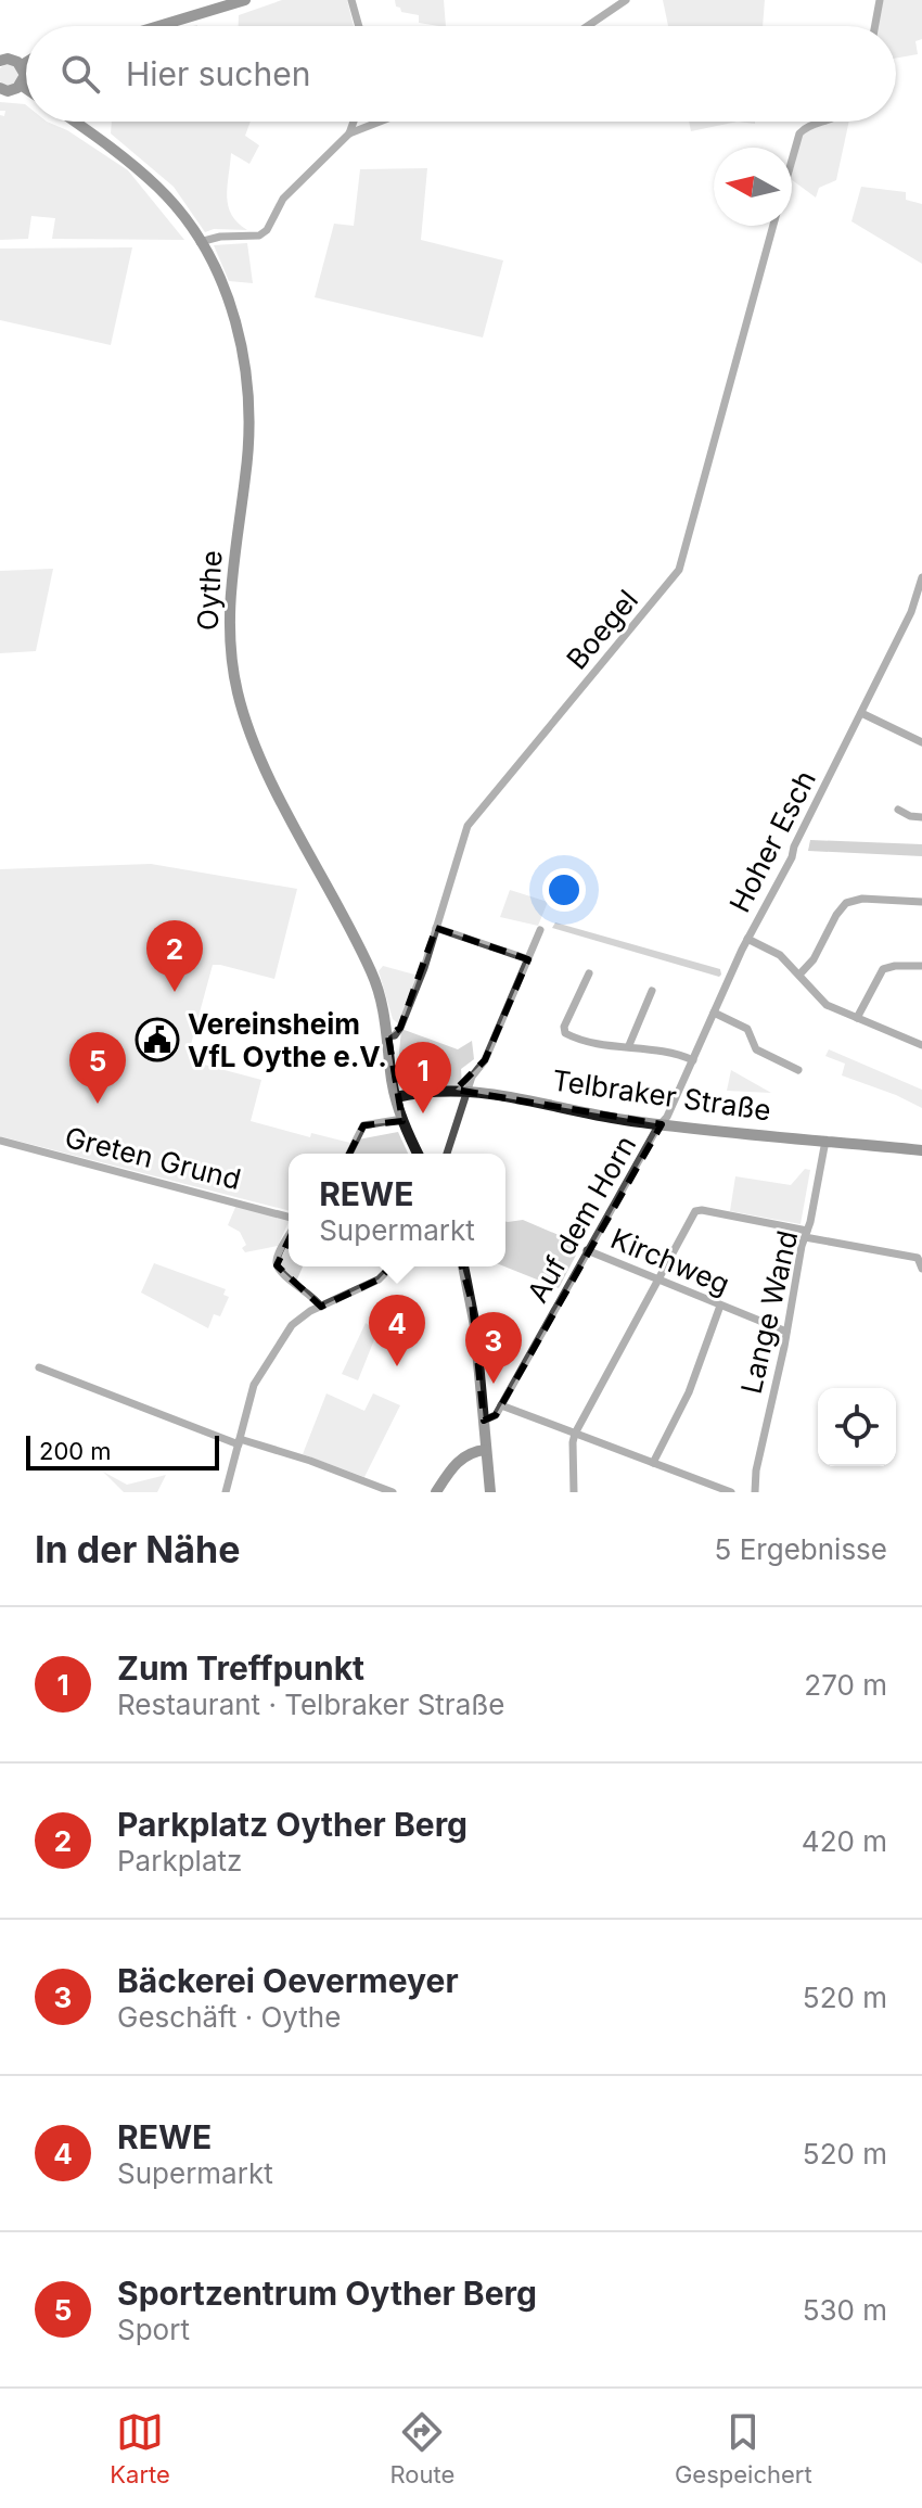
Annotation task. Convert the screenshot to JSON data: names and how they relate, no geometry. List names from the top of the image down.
{
  "streets": {
    "main road": ["Oythe", "Telbraker Straße"],
    "street": [
      "Boegel",
      "Hoher Esch",
      "Greten Grund",
      "Auf dem Horn",
      "Kirchweg",
      "Lange Wand"
    ]
  },
  "crossings": [
    ["Oythe", "Boegel"],
    ["Oythe", "Telbraker Straße"],
    ["Hoher Esch", "Telbraker Straße"],
    ["Hoher Esch", "Auf dem Horn"],
    ["Telbraker Straße", "Auf dem Horn"],
    ["Telbraker Straße", "Lange Wand"],
    ["Auf dem Horn", "Kirchweg"],
    ["Kirchweg", "Lange Wand"]
  ],
  "places": {
    "public building": ["Vereinsheim VfL Oythe e.V."]
  },
  "scale_bar": "200 m",
  "north": "left",
  "page": {
    "search": "Hier suchen",
    "pins": [
      "2",
      "5",
      "1",
      "4",
      "3"
    ],
    "popup": ["REWE", "Supermarkt"],
    "scale": "200 m",
    "heading": ["In der Nähe", "5 Ergebnisse"],
    "list": [
      {
        "mark": "1",
        "name": "Zum Treffpunkt",
        "note": "Restaurant · Telbraker Straße",
        "value": "270 m"
      },
      {
        "mark": "2",
        "name": "Parkplatz Oyther Berg",
        "note": "Parkplatz",
        "value": "420 m"
      },
      {
        "mark": "3",
        "name": "Bäckerei Oevermeyer",
        "note": "Geschäft · Oythe",
        "value": "520 m"
      },
      {
        "mark": "4",
        "name": "REWE",
        "note": "Supermarkt",
        "value": "520 m"
      },
      {
        "mark": "5",
        "name": "Sportzentrum Oyther Berg",
        "note": "Sport",
        "value": "530 m"
      }
    ],
    "nav": ["Karte", "Route", "Gespeichert"]
  }
}
